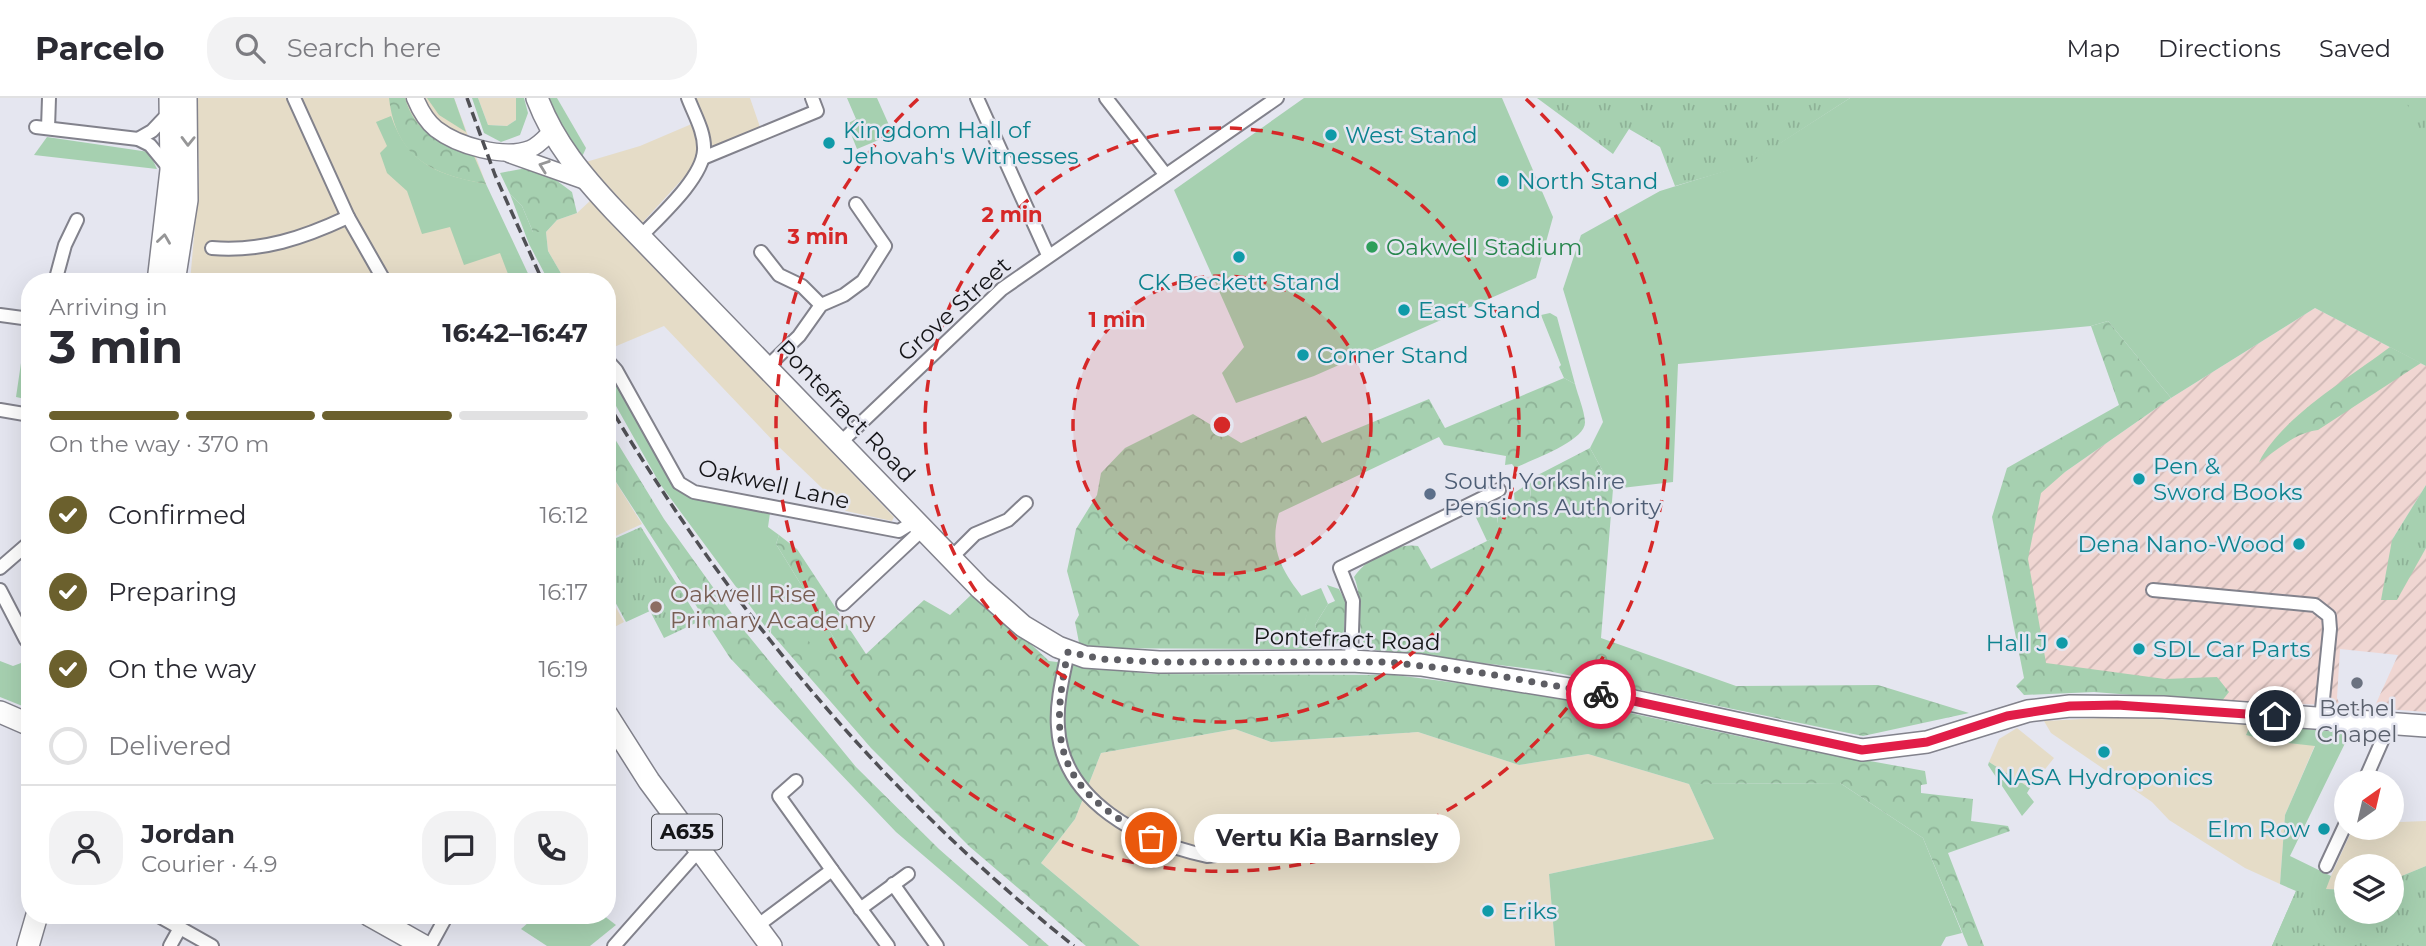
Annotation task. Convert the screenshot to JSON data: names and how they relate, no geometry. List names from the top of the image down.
{
  "streets": {
    "highway": ["Pontefract Road", "A635"],
    "street": ["Grove Street", "Oakwell Lane"]
  },
  "crossings": [
    ["Grove Street", "Pontefract Road"],
    ["Pontefract Road", "Oakwell Lane"]
  ],
  "places": [
    "West Stand",
    "Kingdom Hall of Jehovah's Witnesses",
    "North Stand",
    "Oakwell Stadium",
    "CK Beckett Stand",
    "East Stand",
    "Corner Stand",
    "Pen & Sword Books",
    "South Yorkshire Pensions Authority",
    "Dena Nano-Wood",
    "Oakwell Rise Primary Academy",
    "Hall J",
    "SDL Car Parts",
    "Bethel Chapel",
    "NASA Hydroponics",
    "Elm Row",
    "Vertu Kia Barnsley",
    "Eriks"
  ],
  "north": "top right",
  "page": {
    "header": "Parcelo",
    "search": "Search here",
    "nav": ["Map", "Directions", "Saved"],
    "heading": ["3 min", "Arriving in", "16:42–16:47"],
    "panel": ["Jordan", "Courier · 4.9"],
    "bar": "On the way · 370 m",
    "list": [
      ["Confirmed", "16:12"],
      ["Preparing", "16:17"],
      ["On the way", "16:19"],
      "Delivered"
    ],
    "bubble": "Vertu Kia Barnsley"
  },
  "rings": ["2 min", "3 min", "1 min"]
}
